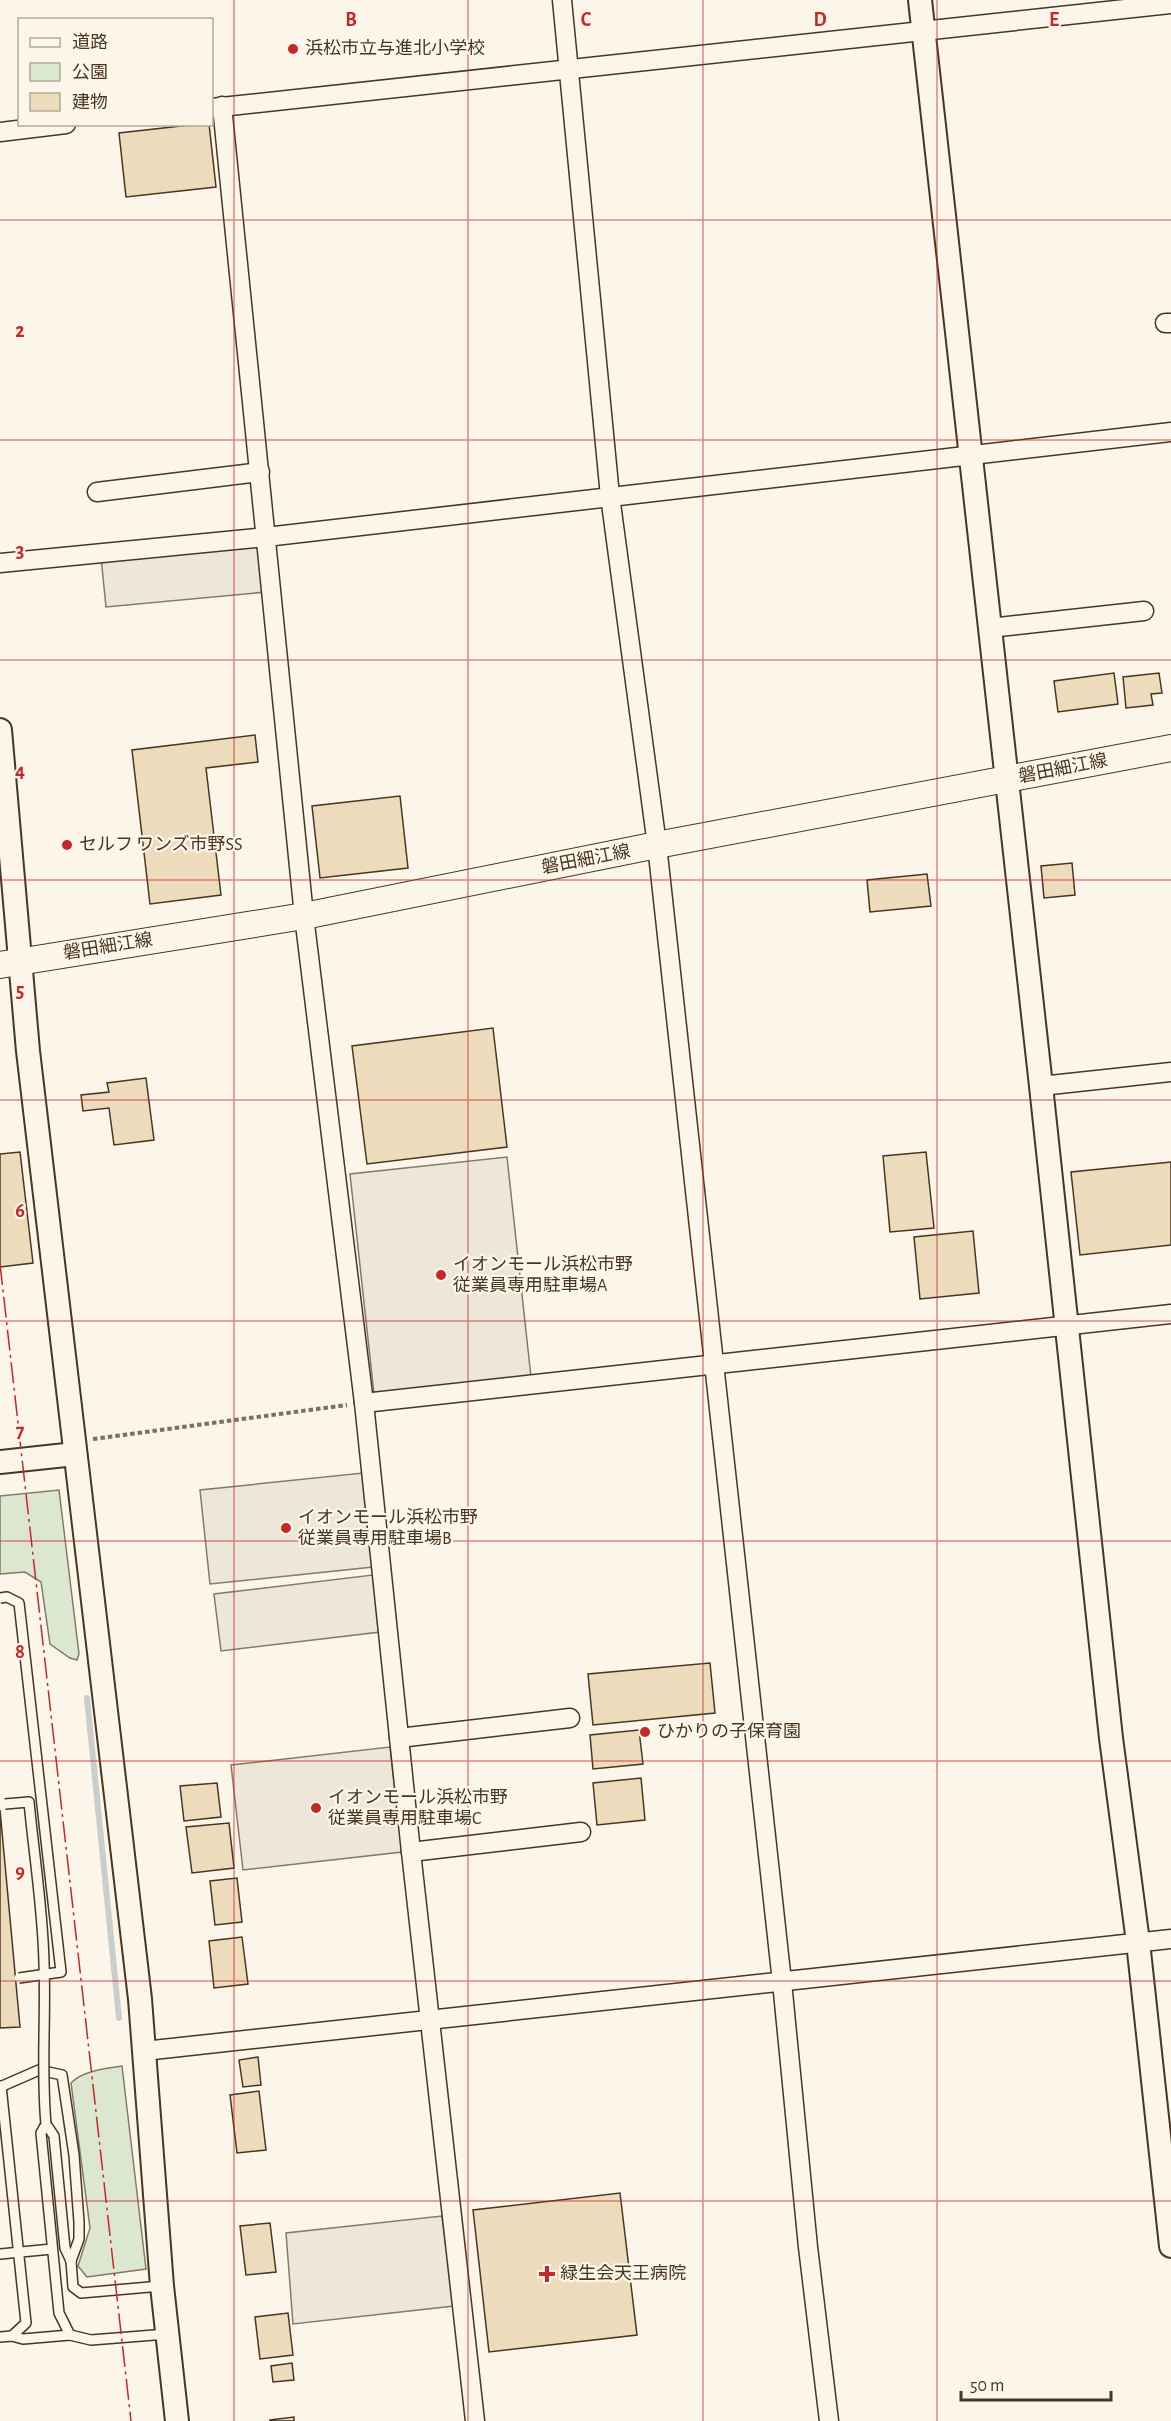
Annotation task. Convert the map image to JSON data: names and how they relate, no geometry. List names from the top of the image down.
{
  "streets": {
    "main road": ["磐田細江線"]
  },
  "places": {
    "other": [
      "浜松市立与進北小学校",
      "セルフ ワンズ市野SS",
      "イオンモール浜松市野 従業員専用駐車場A",
      "イオンモール浜松市野 従業員専用駐車場B",
      "ひかりの子保育園",
      "イオンモール浜松市野 従業員専用駐車場C"
    ],
    "health": ["緑生会天王病院"]
  },
  "legend": ["道路", "公園", "建物"],
  "scale_bar": "50 m",
  "grid": {
    "columns": [
      "B",
      "C",
      "D",
      "E"
    ],
    "rows": [
      "2",
      "3",
      "4",
      "5",
      "6",
      "7",
      "8",
      "9"
    ]
  }
}
